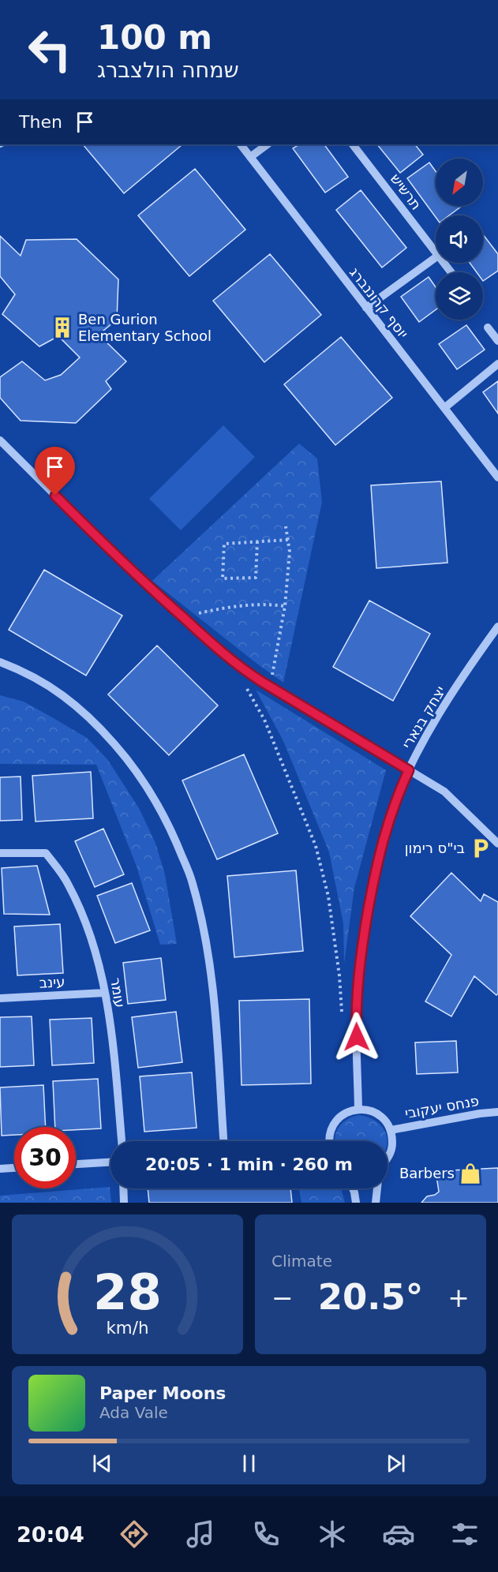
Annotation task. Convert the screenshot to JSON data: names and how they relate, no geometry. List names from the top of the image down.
{
  "streets": {
    "street": [
      "תרשיש",
      "יוסף קרוננברג",
      "יצחק בנארי",
      "עינב",
      "עומר",
      "פנחס יעקובי"
    ]
  },
  "crossings": [
    ["עינב", "עומר"]
  ],
  "places": {
    "building": ["Ben Gurion Elementary School"],
    "parking": ["בי\"ס רימון"],
    "shop": ["Barbers"]
  },
  "north": "bottom left",
  "page": {
    "turn": ["100 m", "שמחה הולצברג"],
    "then": "Then",
    "limit": "30",
    "trip": "20:05 · 1 min · 260 m",
    "tile": "Climate",
    "heat": ["−", "20.5°", "+"],
    "song": ["Paper Moons", "Ada Vale"],
    "tabs": "20:04",
    "gauge": ["28", "km/h"]
  }
}
